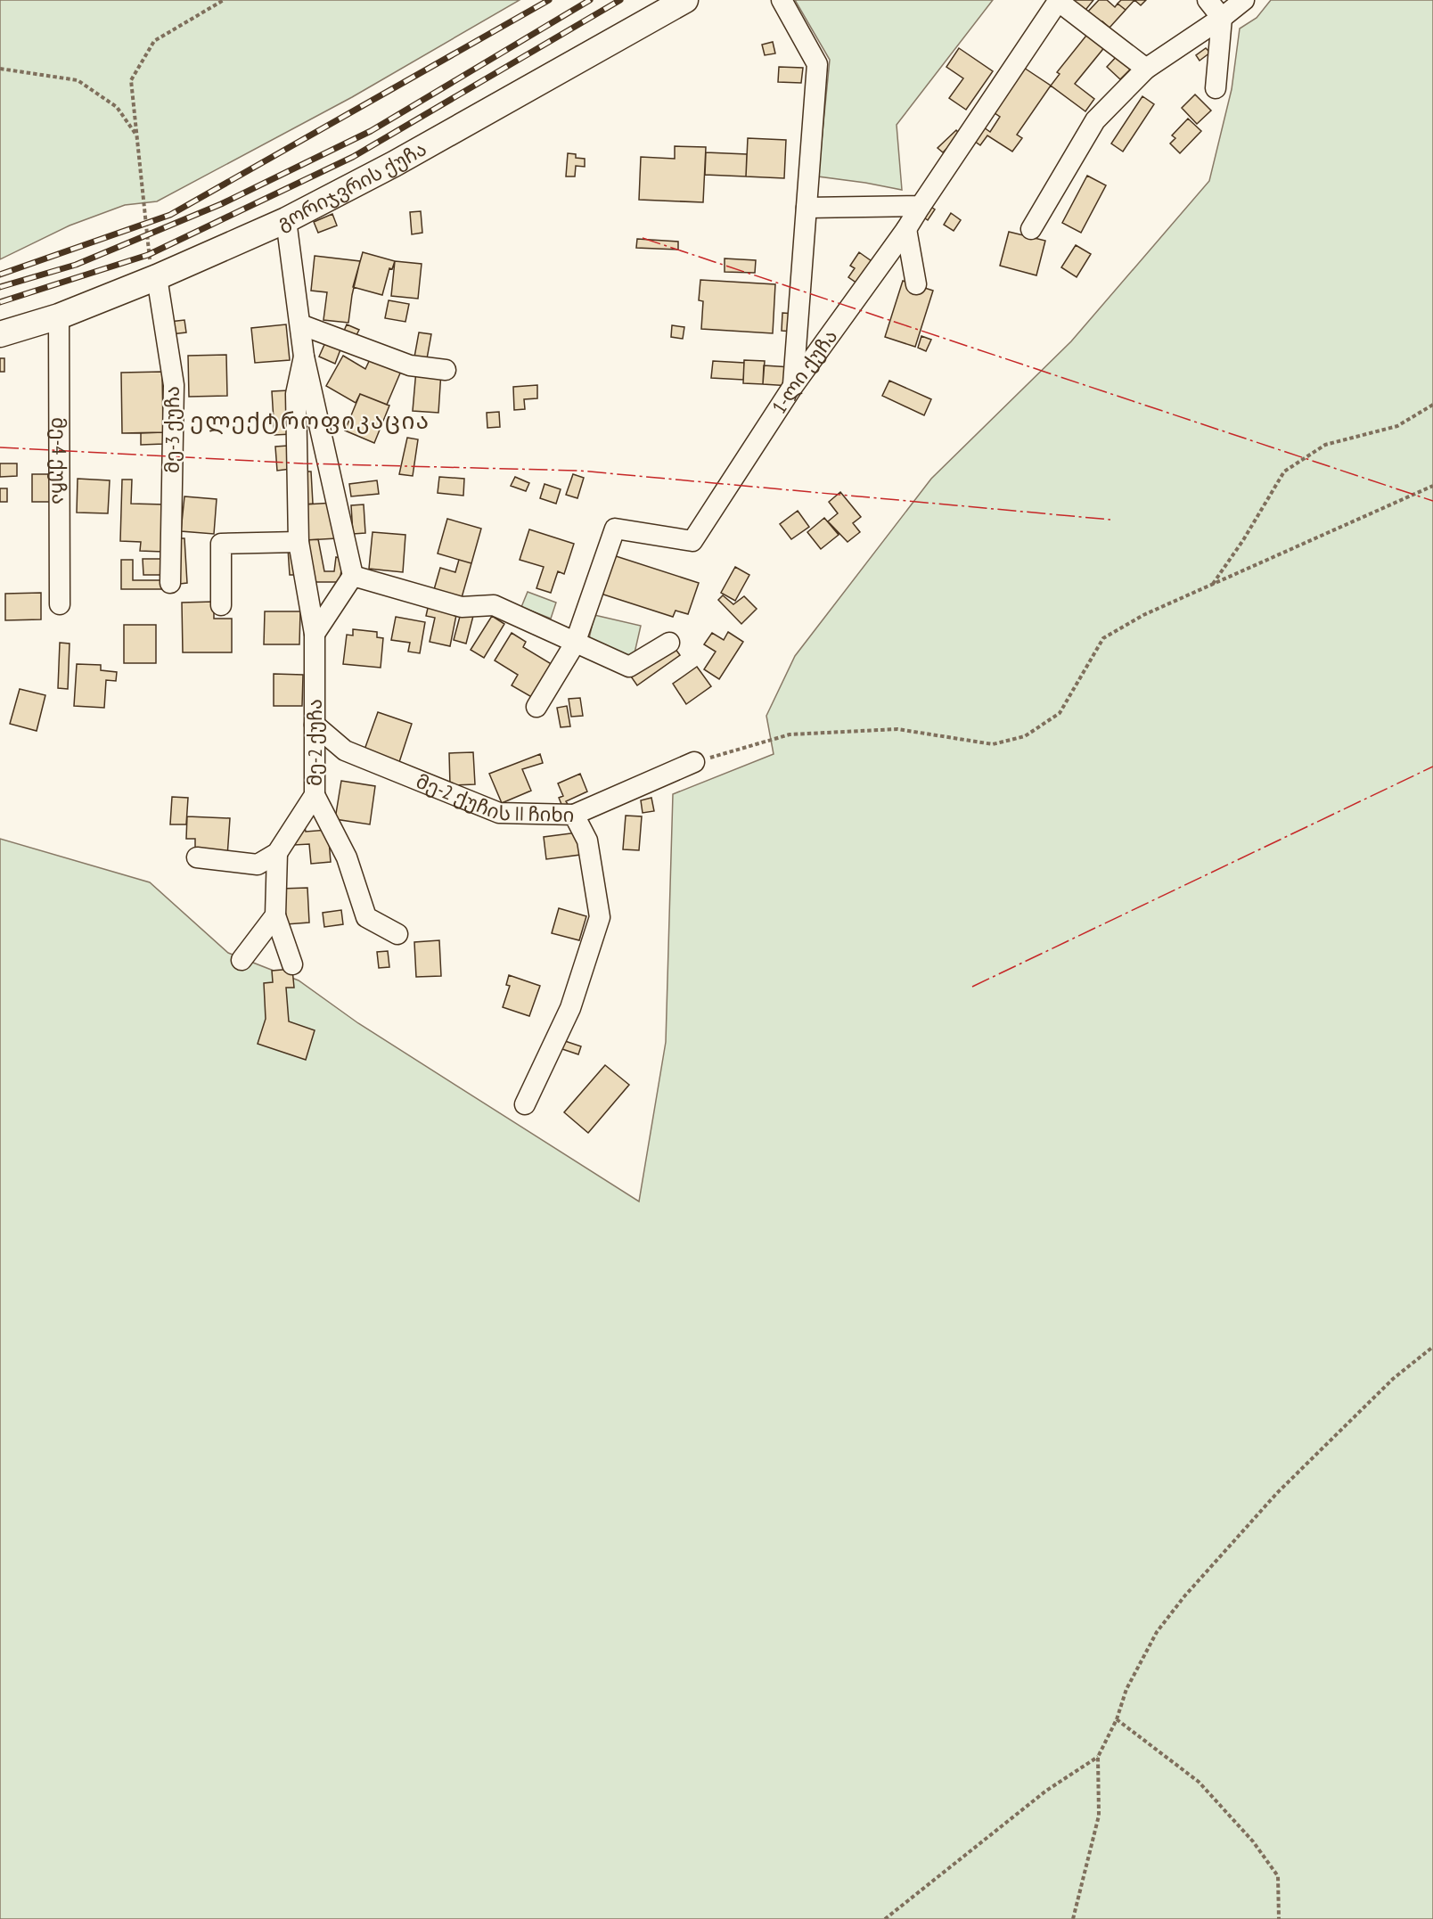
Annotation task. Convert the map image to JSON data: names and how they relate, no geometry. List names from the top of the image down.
{
  "streets": {
    "main road": ["გორიჯვრის ქუჩა"],
    "street": [
      "1-ლი ქუჩა",
      "მე-3 ქუჩა",
      "მე-4 ქუჩა",
      "მე-2 ქუჩა",
      "მე-2 ქუჩის II ჩიხი"
    ]
  },
  "crossings": [
    ["გორიჯვრის ქუჩა", "მე-3 ქუჩა"],
    ["გორიჯვრის ქუჩა", "მე-4 ქუჩა"],
    ["გორიჯვრის ქუჩა", "მე-2 ქუჩა"],
    ["მე-2 ქუჩა", "მე-2 ქუჩის II ჩიხი"]
  ],
  "districts": ["ელექტროფიკაცია"]
}
